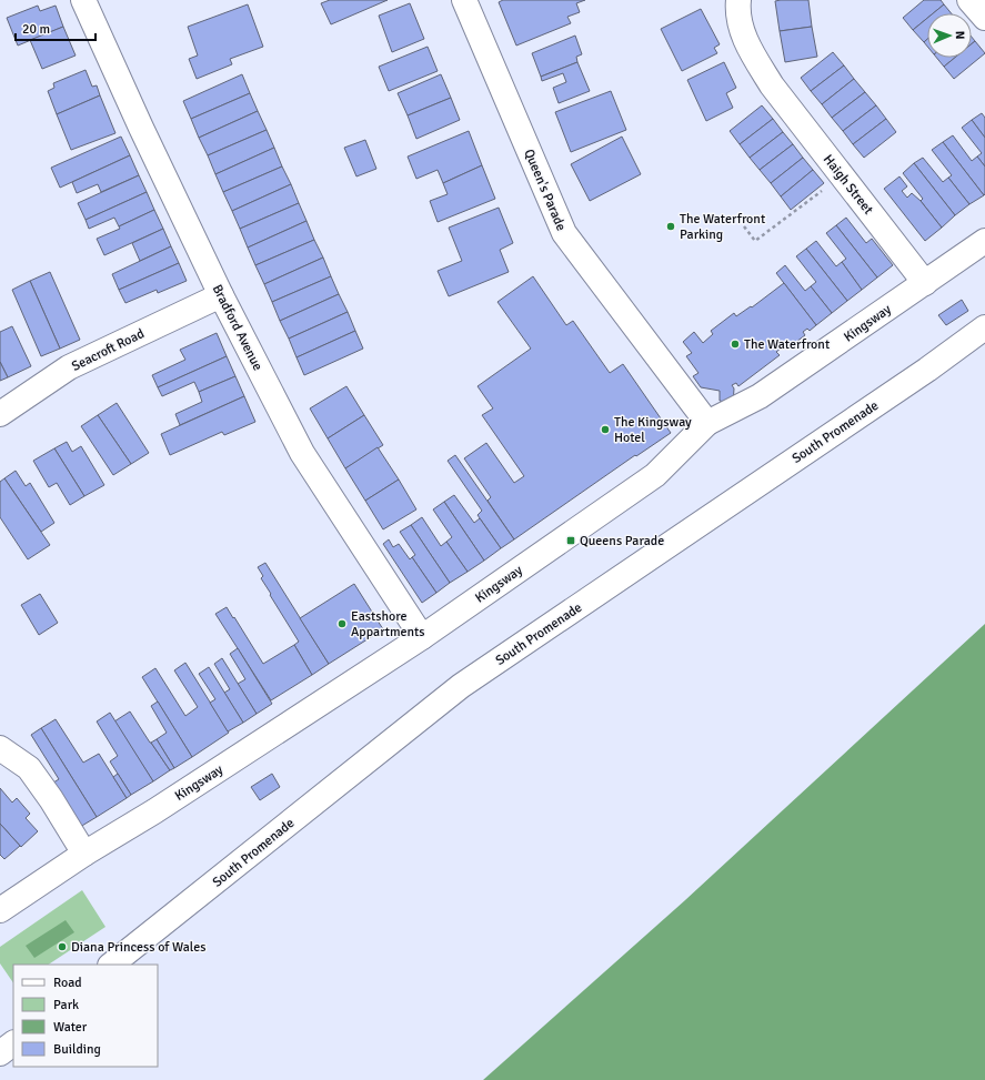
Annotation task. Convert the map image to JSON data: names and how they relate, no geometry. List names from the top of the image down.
{
  "streets": {
    "street": [
      "Haigh Street",
      "Queen's Parade",
      "Kingsway",
      "Bradford Avenue",
      "Seacroft Road",
      "South Promenade"
    ]
  },
  "crossings": [
    ["Haigh Street", "Kingsway"],
    ["Queen's Parade", "Kingsway"],
    ["Kingsway", "Bradford Avenue"],
    ["Bradford Avenue", "Seacroft Road"]
  ],
  "places": {
    "other": [
      "The Waterfront Parking",
      "The Waterfront",
      "The Kingsway Hotel",
      "Eastshore Appartments",
      "Diana Princess of Wales"
    ],
    "transit": ["Queens Parade"]
  },
  "legend": [
    "Road",
    "Park",
    "Water",
    "Building"
  ],
  "scale_bar": "20 m",
  "north": "right"
}
